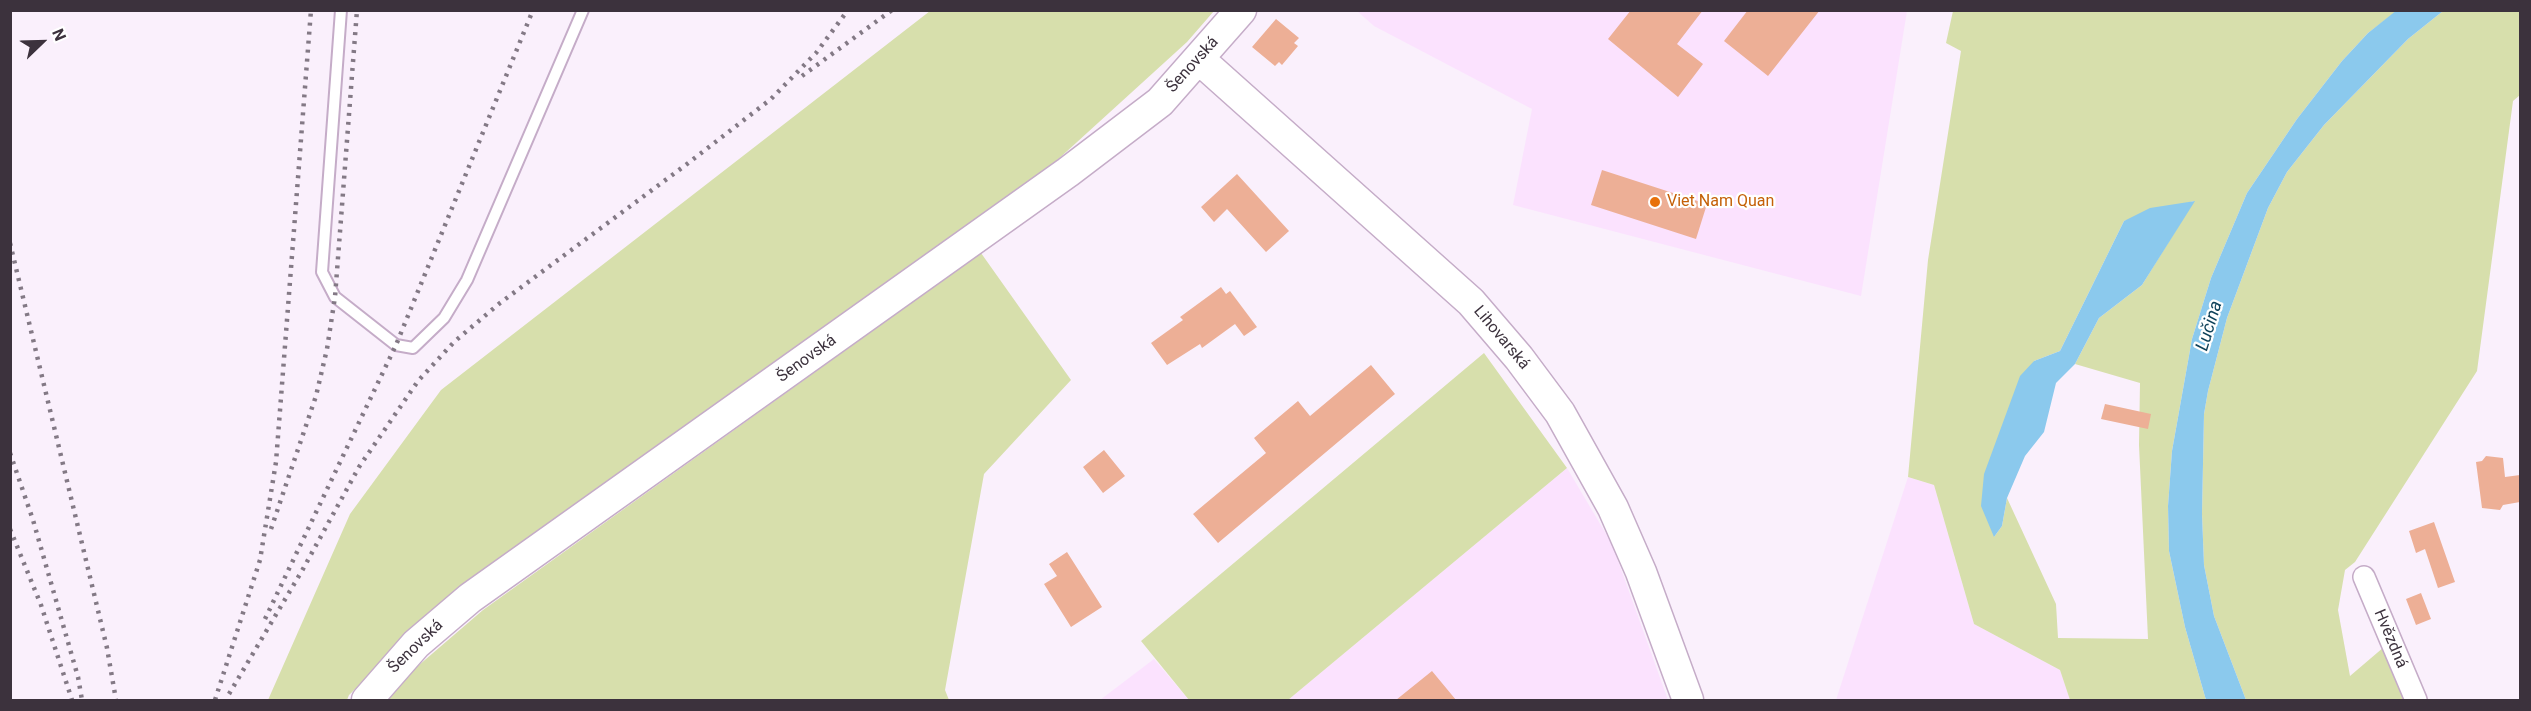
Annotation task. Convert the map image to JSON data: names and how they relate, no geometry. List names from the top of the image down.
{
  "streets": {
    "street": ["Šenovská", "Lihovarská", "Hvězdná"]
  },
  "crossings": [
    ["Šenovská", "Lihovarská"]
  ],
  "water": ["Lučina"],
  "places": ["Viet Nam Quan"],
  "north": "top right"
}
